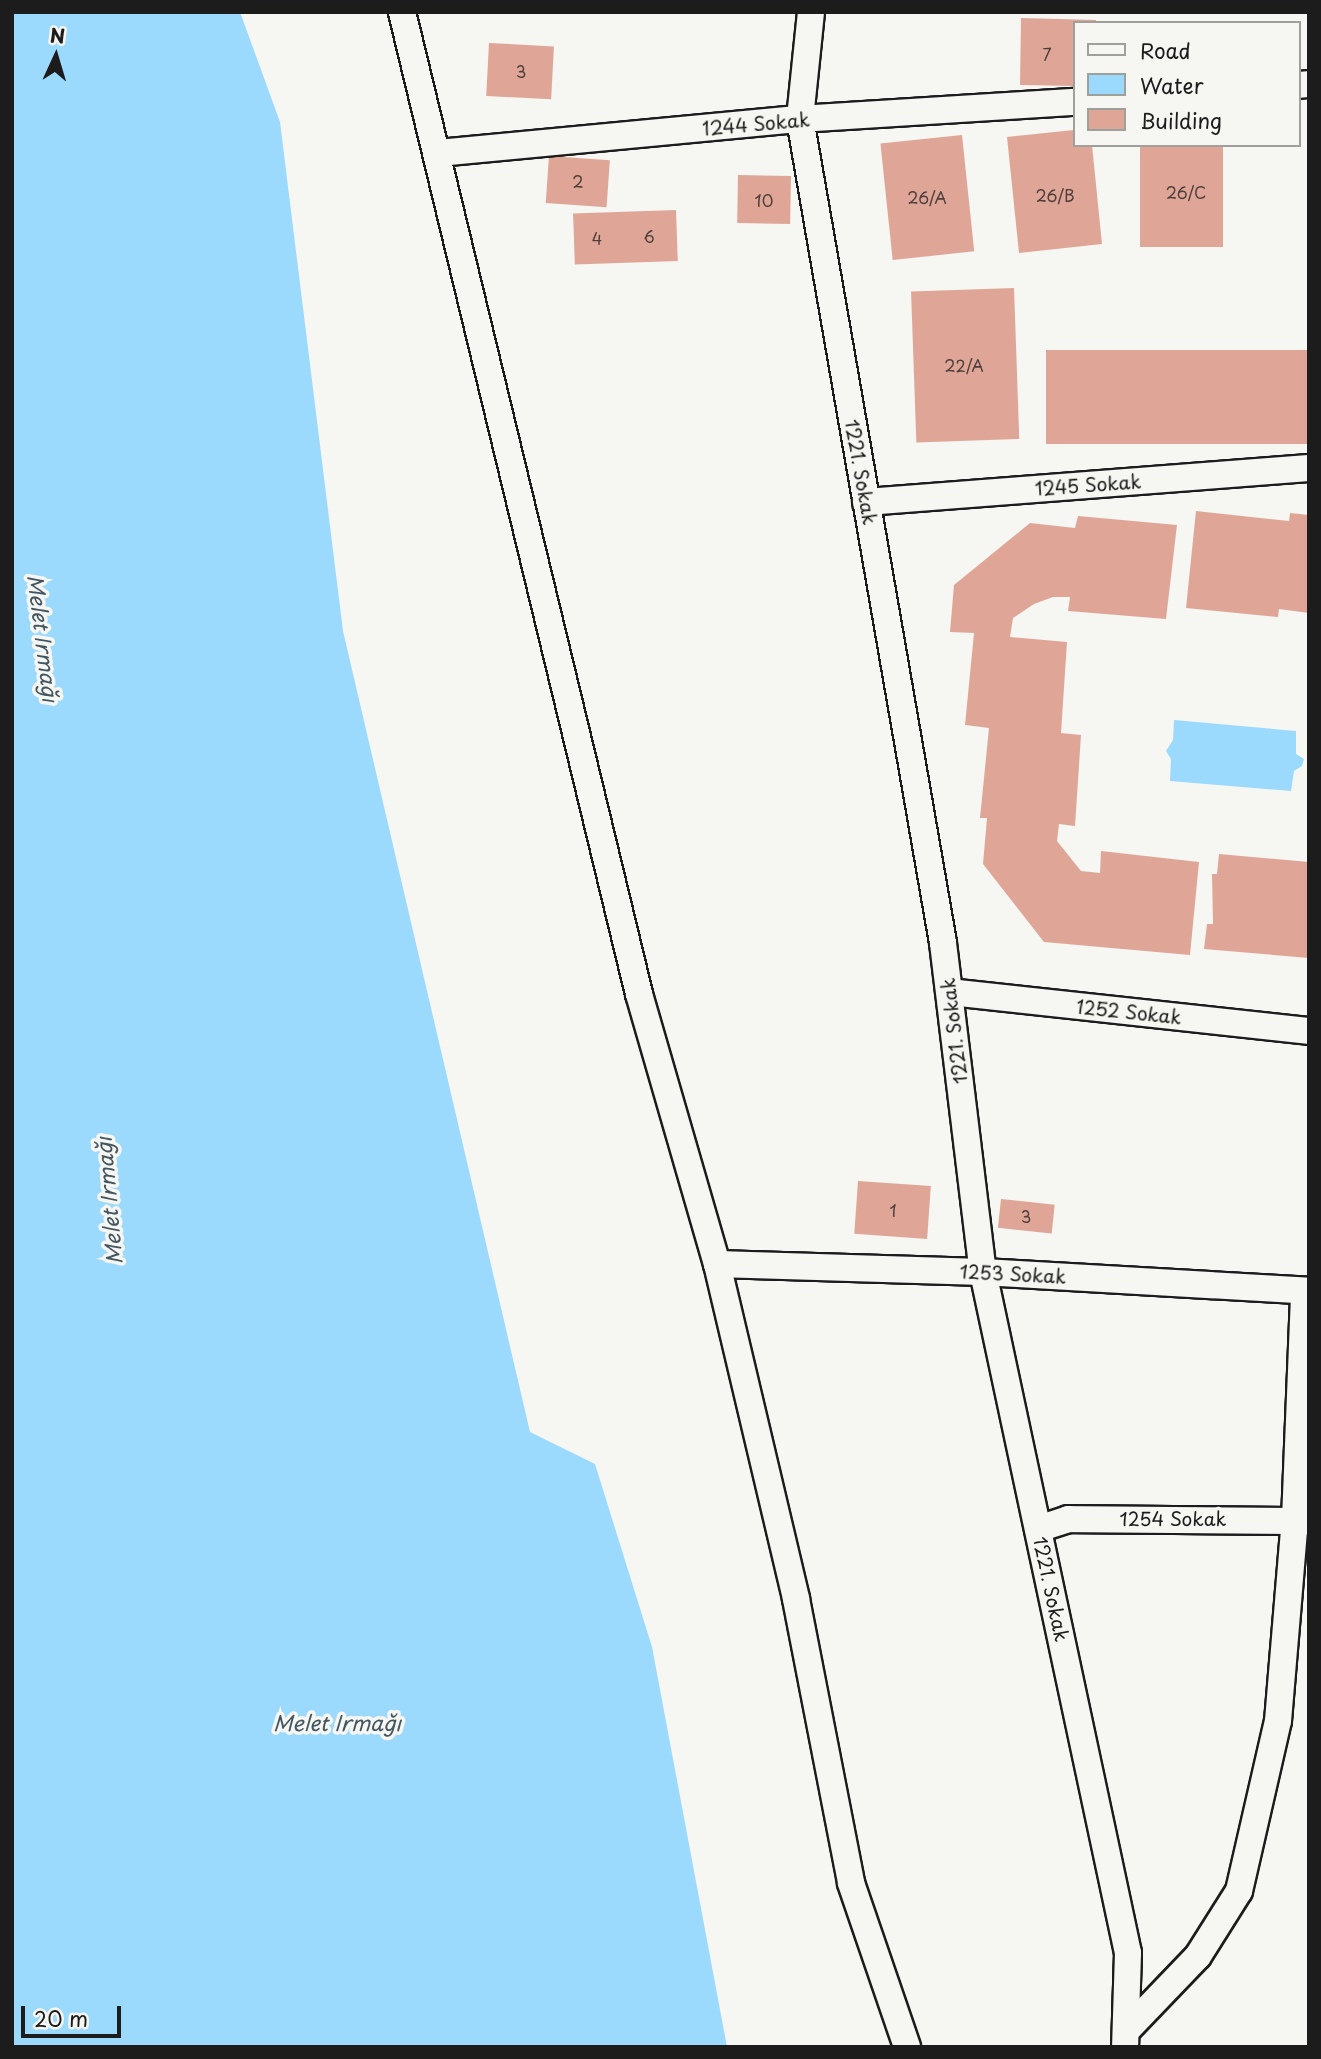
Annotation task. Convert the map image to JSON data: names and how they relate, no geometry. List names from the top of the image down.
{
  "streets": {
    "street": [
      "1244 Sokak",
      "1221. Sokak",
      "1245 Sokak",
      "1252 Sokak",
      "1253 Sokak",
      "1254 Sokak"
    ]
  },
  "crossings": [
    ["1244 Sokak", "1221. Sokak"],
    ["1221. Sokak", "1245 Sokak"],
    ["1221. Sokak", "1252 Sokak"],
    ["1221. Sokak", "1253 Sokak"],
    ["1221. Sokak", "1254 Sokak"]
  ],
  "water": ["Melet Irmağı"],
  "house_numbers": [
    "7",
    "3",
    "2",
    "26/C",
    "26/B",
    "26/A",
    "10",
    "6",
    "4",
    "22/A",
    "1",
    "3"
  ],
  "legend": ["Road", "Water", "Building"],
  "scale_bar": "20 m",
  "north": "top"
}
